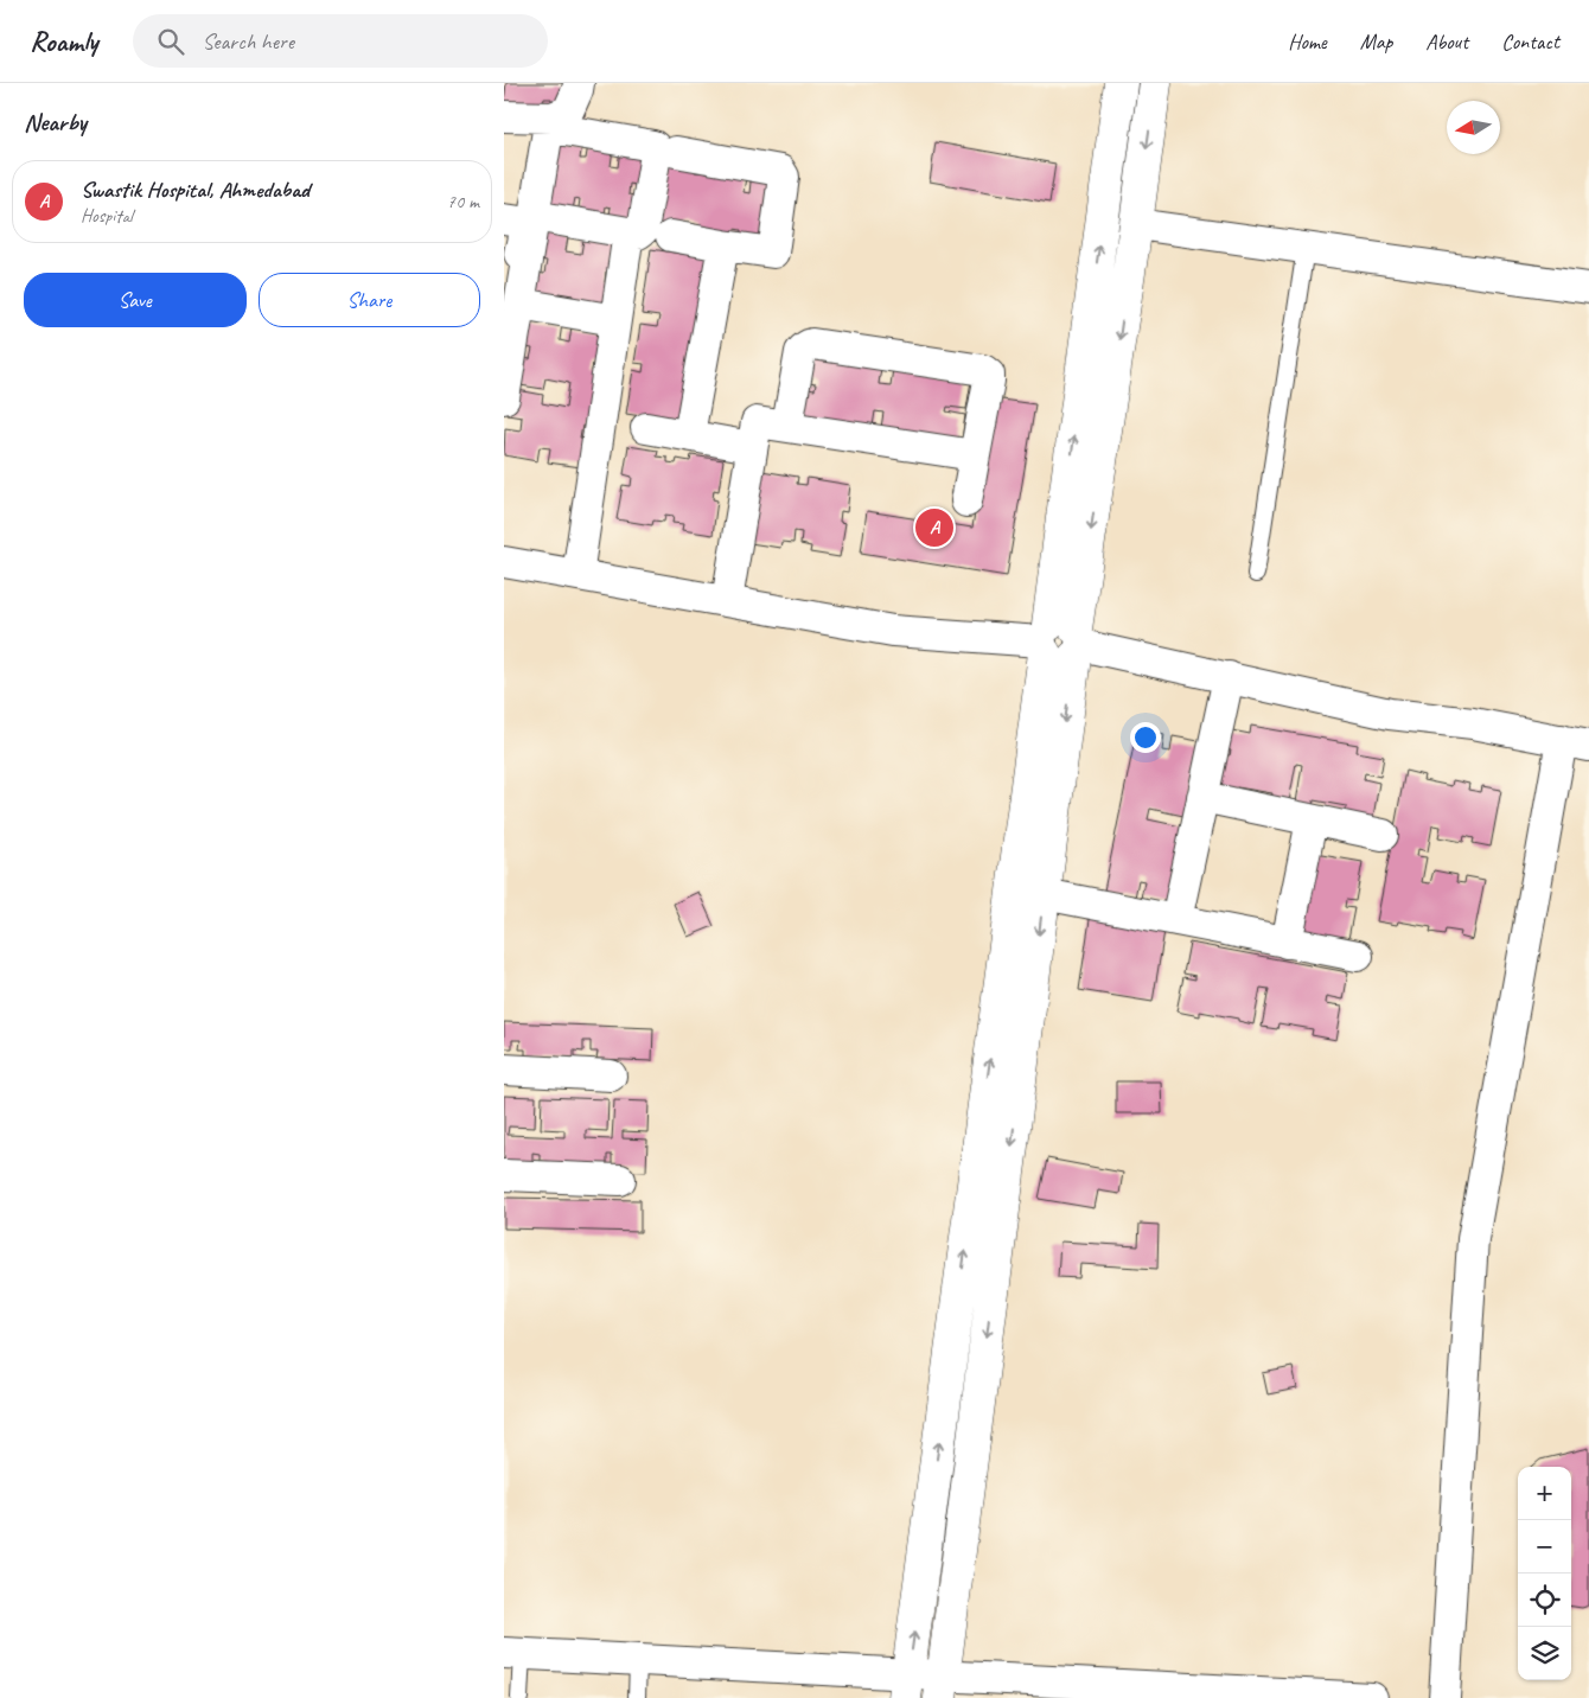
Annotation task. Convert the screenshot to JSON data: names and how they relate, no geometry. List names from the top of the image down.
{
  "north": "left",
  "page": {
    "header": "Roamly",
    "search": "Search here",
    "nav": [
      "Home",
      "Map",
      "About",
      "Contact"
    ],
    "heading": "Nearby",
    "list": [
      {
        "mark": "A",
        "name": "Swastik Hospital, Ahmedabad",
        "note": "Hospital",
        "value": "70 m"
      }
    ],
    "buttons": ["Save", "Share"],
    "pins": "A",
    "map_buttons": ["+", "−"]
  }
}
